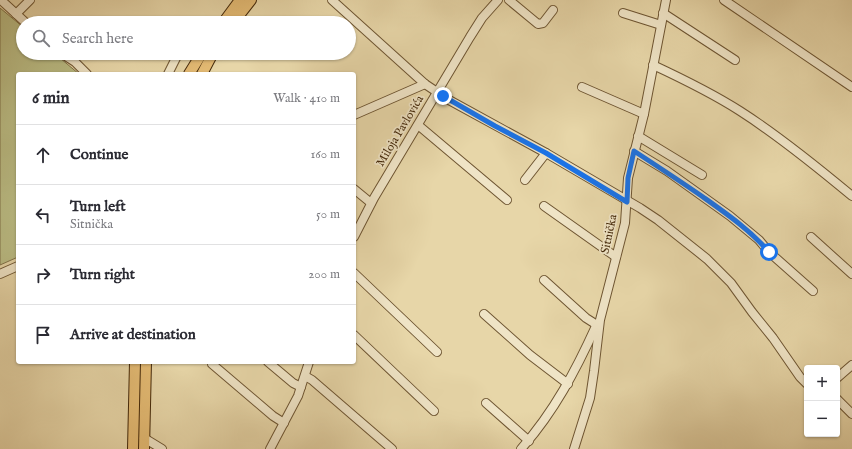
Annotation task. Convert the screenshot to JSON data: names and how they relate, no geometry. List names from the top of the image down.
{
  "streets": {
    "street": ["Miloja Pavlovića", "Sitnička"]
  },
  "page": {
    "search": "Search here",
    "heading": ["6 min", "Walk · 410 m"],
    "list": [
      ["Continue", "160 m"],
      ["Turn left", "Sitnička", "50 m"],
      ["Turn right", "200 m"],
      "Arrive at destination"
    ],
    "map_buttons": ["+", "−"]
  }
}
